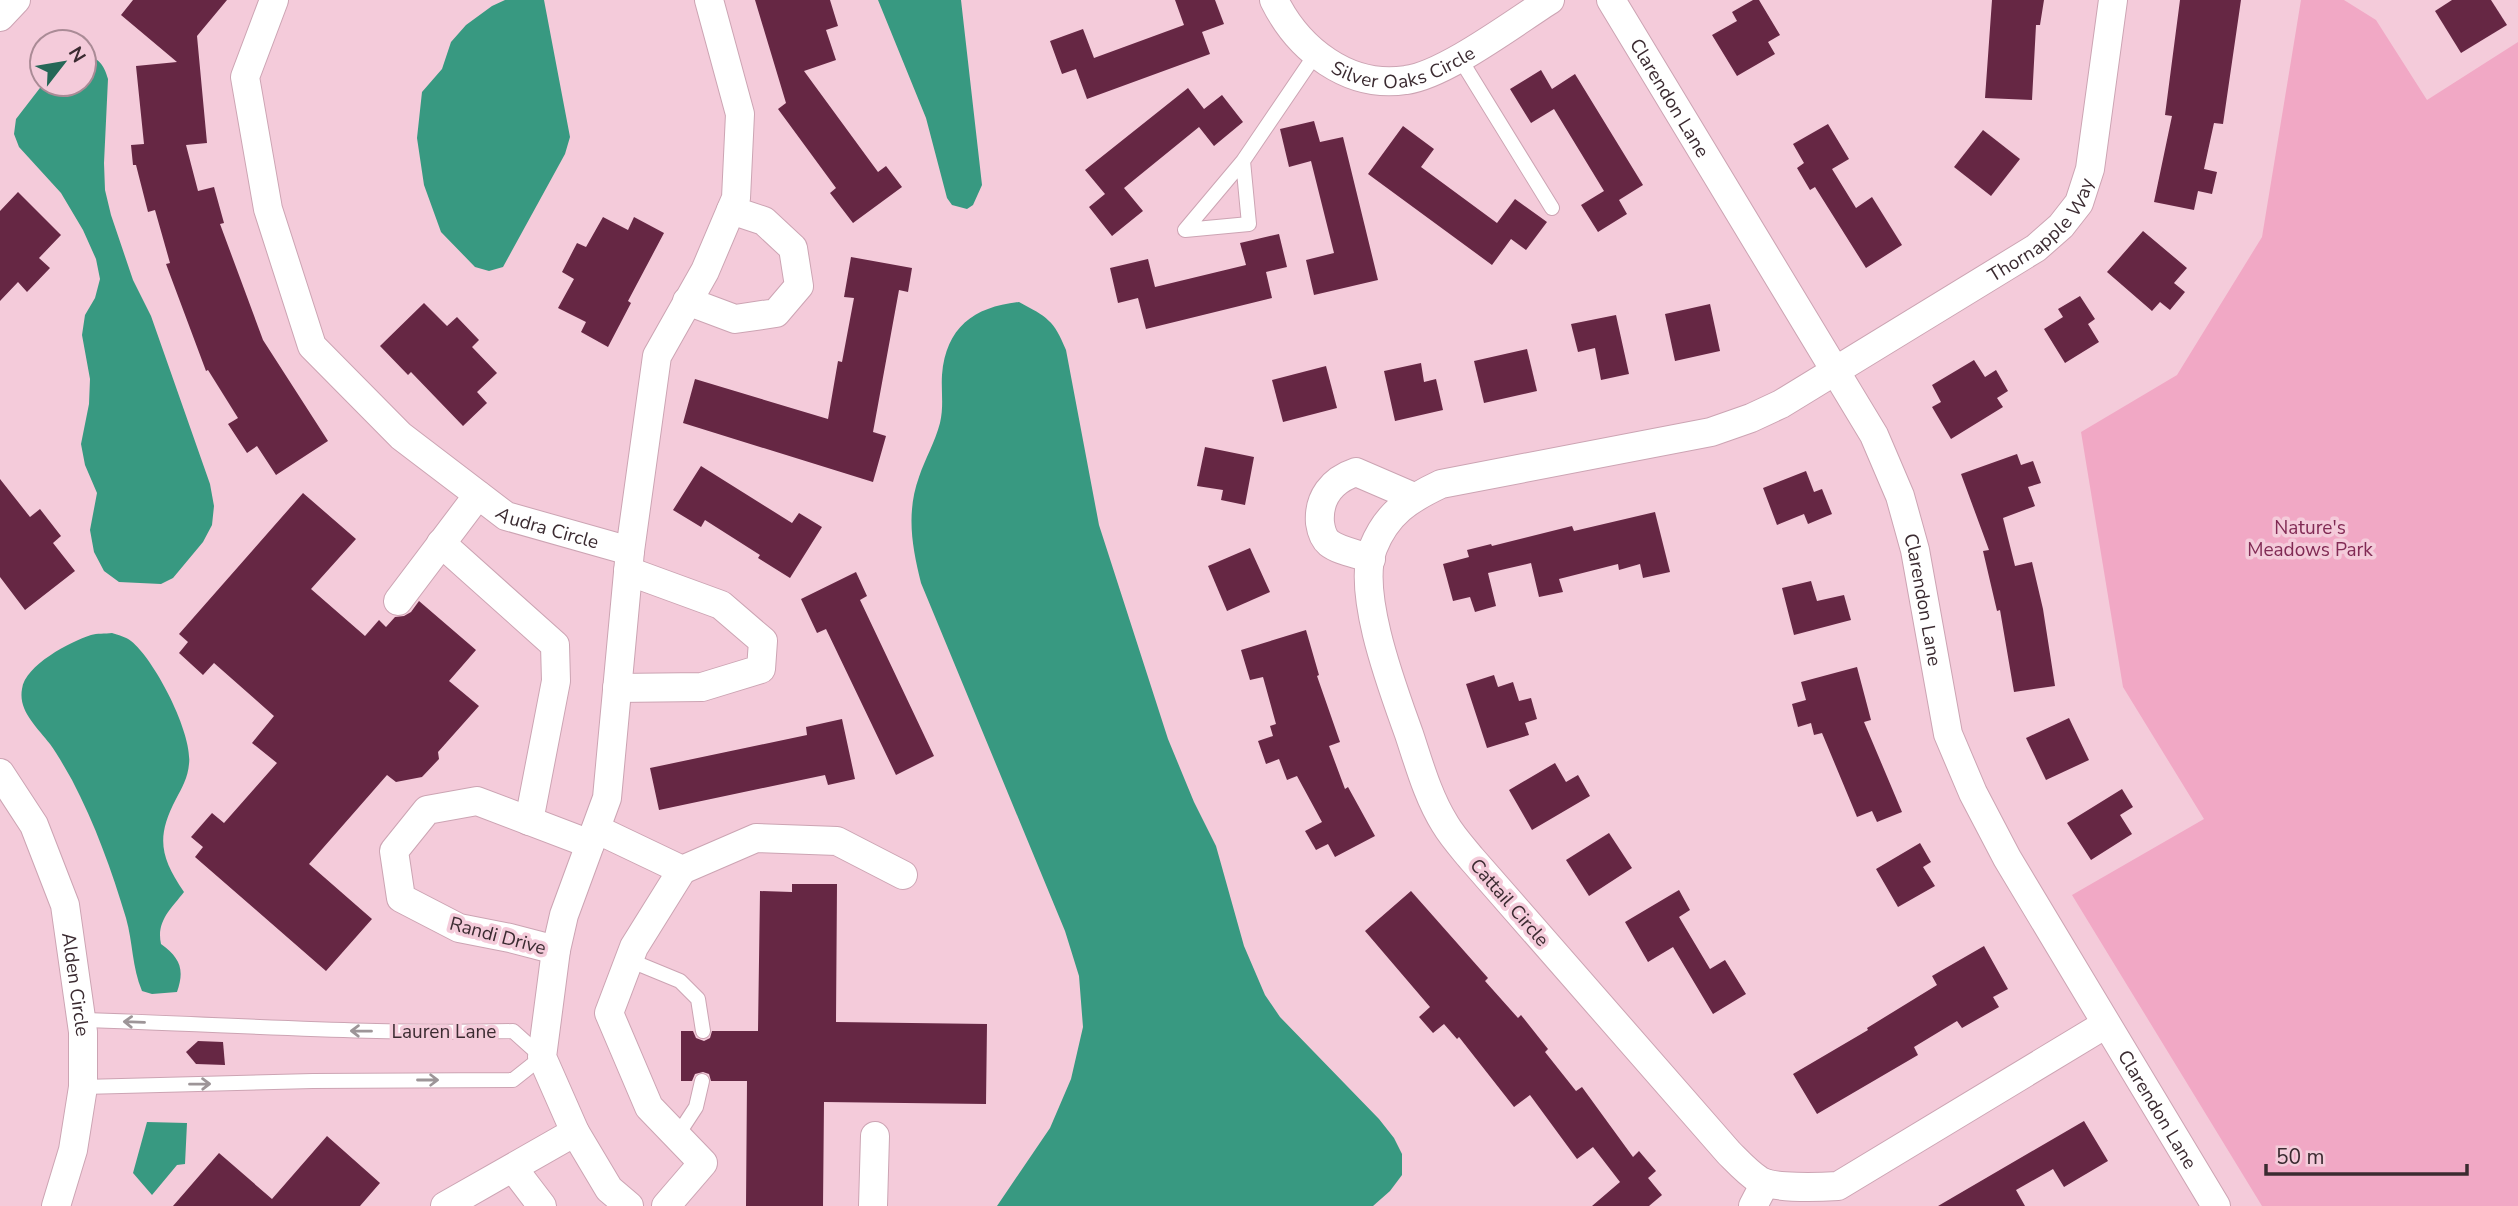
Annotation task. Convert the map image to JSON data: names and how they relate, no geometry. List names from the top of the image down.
{
  "streets": {
    "street": [
      "Silver Oaks Circle",
      "Clarendon Lane",
      "Thornapple Way",
      "Audra Circle",
      "Cattail Circle",
      "Randi Drive",
      "Alden Circle"
    ],
    "lane": ["Lauren Lane"]
  },
  "crossings": [
    ["Clarendon Lane", "Thornapple Way"],
    ["Clarendon Lane", "Cattail Circle"],
    ["Thornapple Way", "Cattail Circle"],
    ["Audra Circle", "Randi Drive"],
    ["Randi Drive", "Lauren Lane"],
    ["Alden Circle", "Lauren Lane"]
  ],
  "parks": ["Nature's Meadows Park"],
  "scale_bar": "50 m",
  "north": "top right"
}
